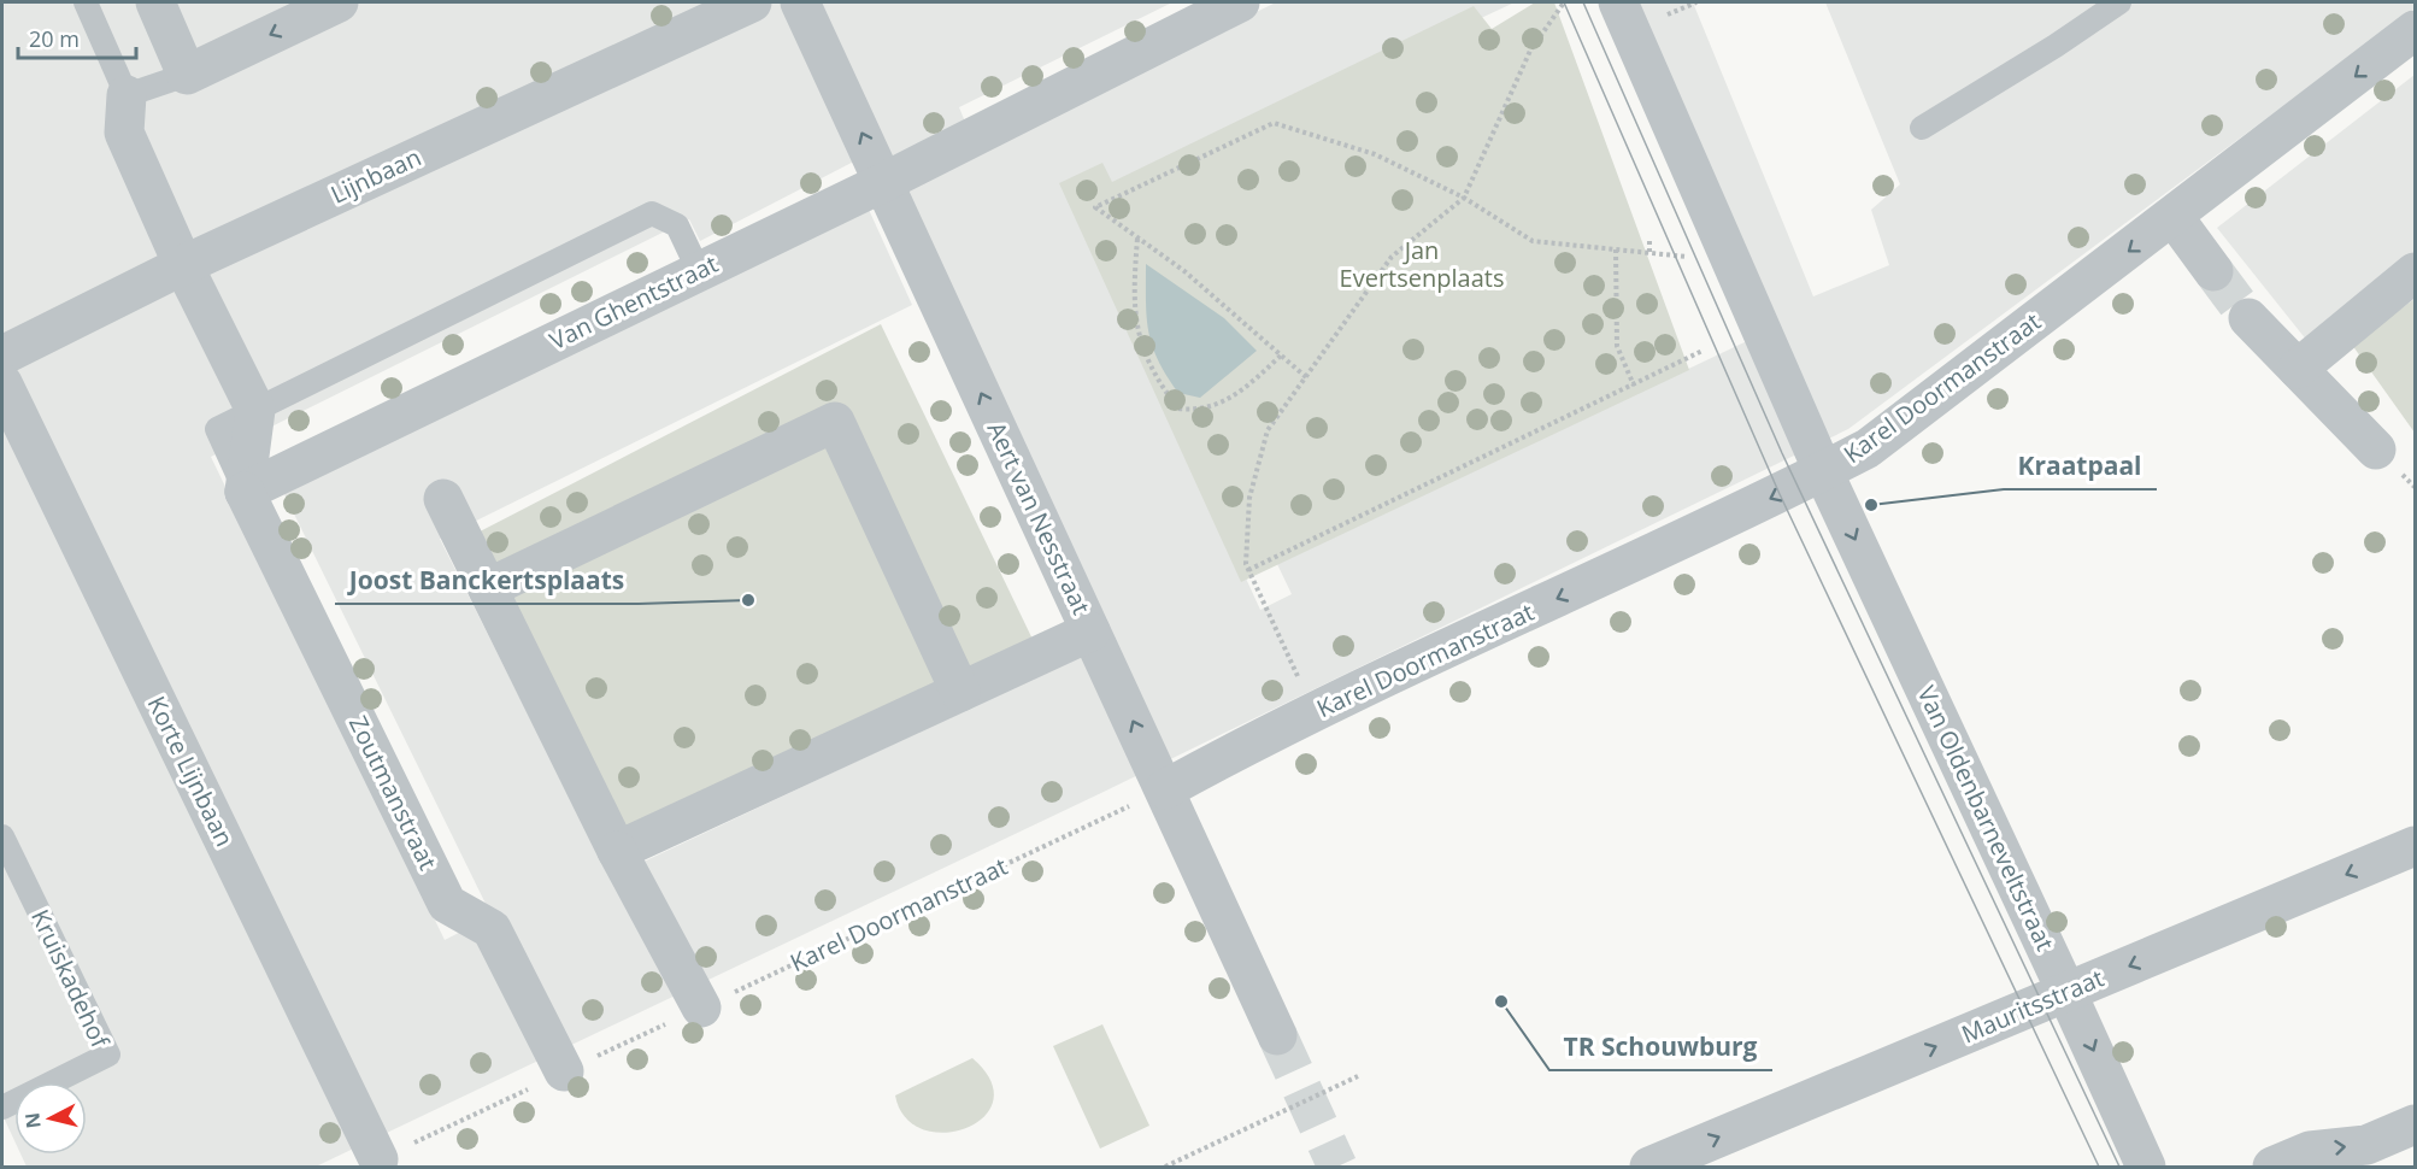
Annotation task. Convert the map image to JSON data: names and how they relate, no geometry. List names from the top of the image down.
{
  "streets": {
    "street": [
      "Lijnbaan",
      "Van Ghentstraat",
      "Karel Doormanstraat",
      "Aert van Nesstraat",
      "Korte Lijnbaan",
      "Zoutmanstraat",
      "Van Oldenbarneveltstraat",
      "Mauritsstraat"
    ],
    "lane": ["Kruiskadehof"]
  },
  "crossings": [
    ["Van Ghentstraat", "Aert van Nesstraat"],
    ["Van Ghentstraat", "Zoutmanstraat"],
    ["Karel Doormanstraat", "Aert van Nesstraat"],
    ["Karel Doormanstraat", "Korte Lijnbaan"],
    ["Karel Doormanstraat", "Zoutmanstraat"],
    ["Karel Doormanstraat", "Van Oldenbarneveltstraat"],
    ["Van Oldenbarneveltstraat", "Mauritsstraat"]
  ],
  "one_way": ["Karel Doormanstraat", "Aert van Nesstraat", "Van Oldenbarneveltstraat"],
  "parks": ["Jan Evertsenplaats"],
  "places": ["Kraatpaal", "Joost Banckertsplaats", "TR Schouwburg"],
  "scale_bar": "20 m",
  "north": "left"
}
